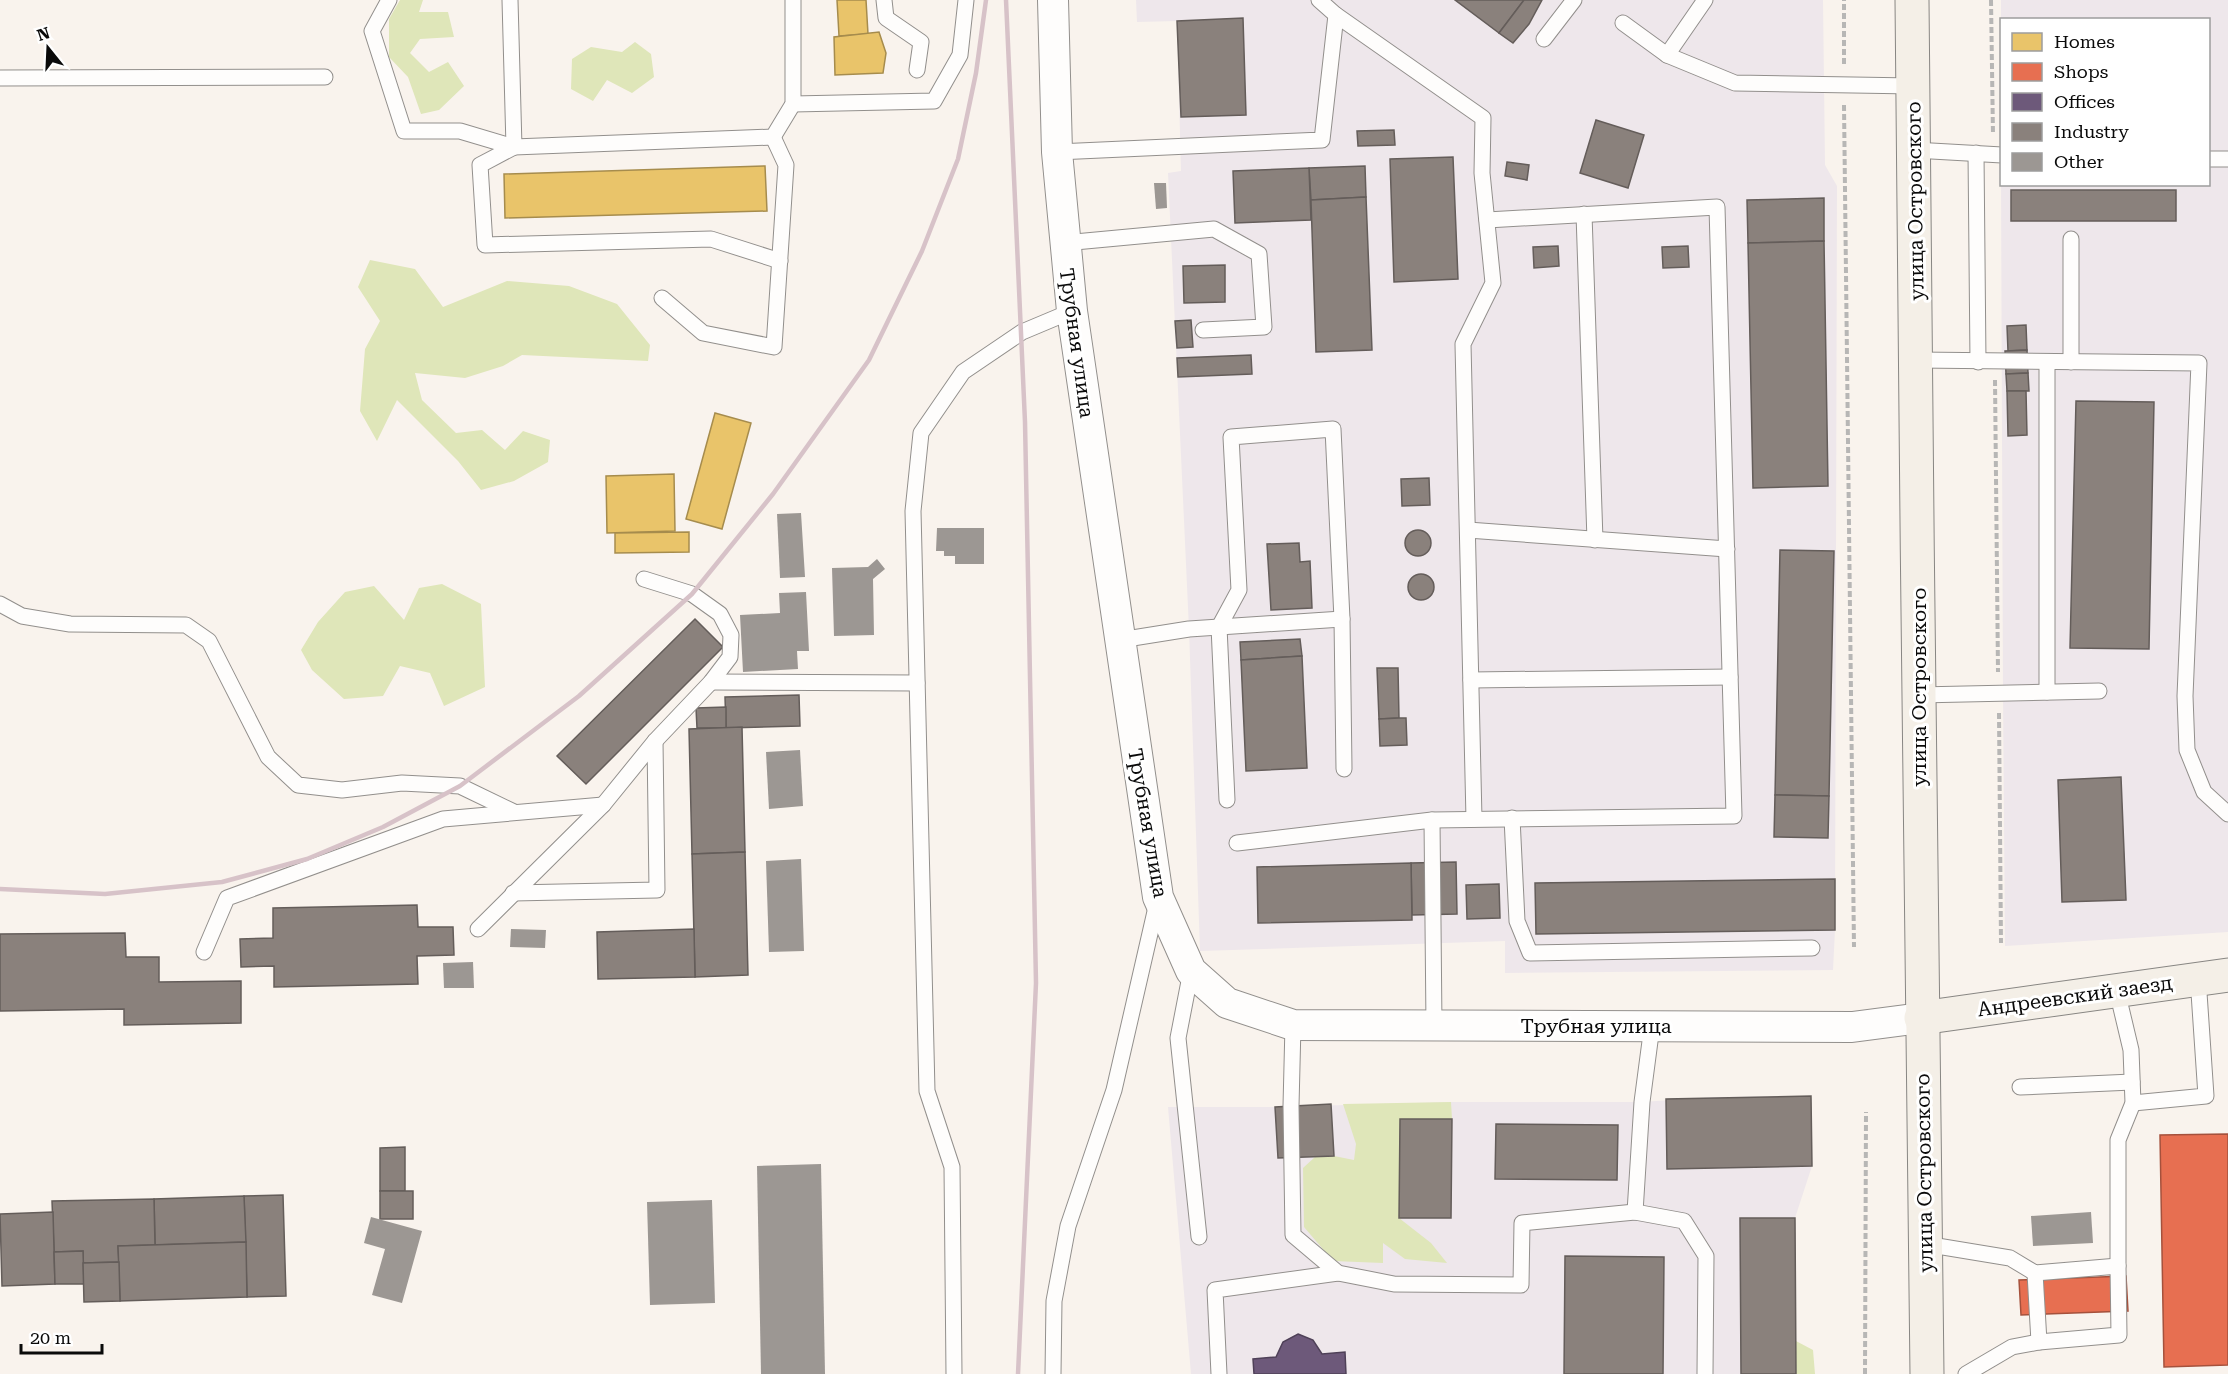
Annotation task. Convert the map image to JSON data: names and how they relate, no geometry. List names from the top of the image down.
{
  "streets": {
    "main road": ["улица Островского", "Андреевский заезд"],
    "street": ["Трубная улица"]
  },
  "crossings": [
    ["улица Островского", "Трубная улица"],
    ["улица Островского", "Андреевский заезд"],
    ["Трубная улица", "Андреевский заезд"]
  ],
  "legend": [
    "Homes",
    "Shops",
    "Offices",
    "Industry",
    "Other"
  ],
  "scale_bar": "20 m",
  "north": "top"
}
